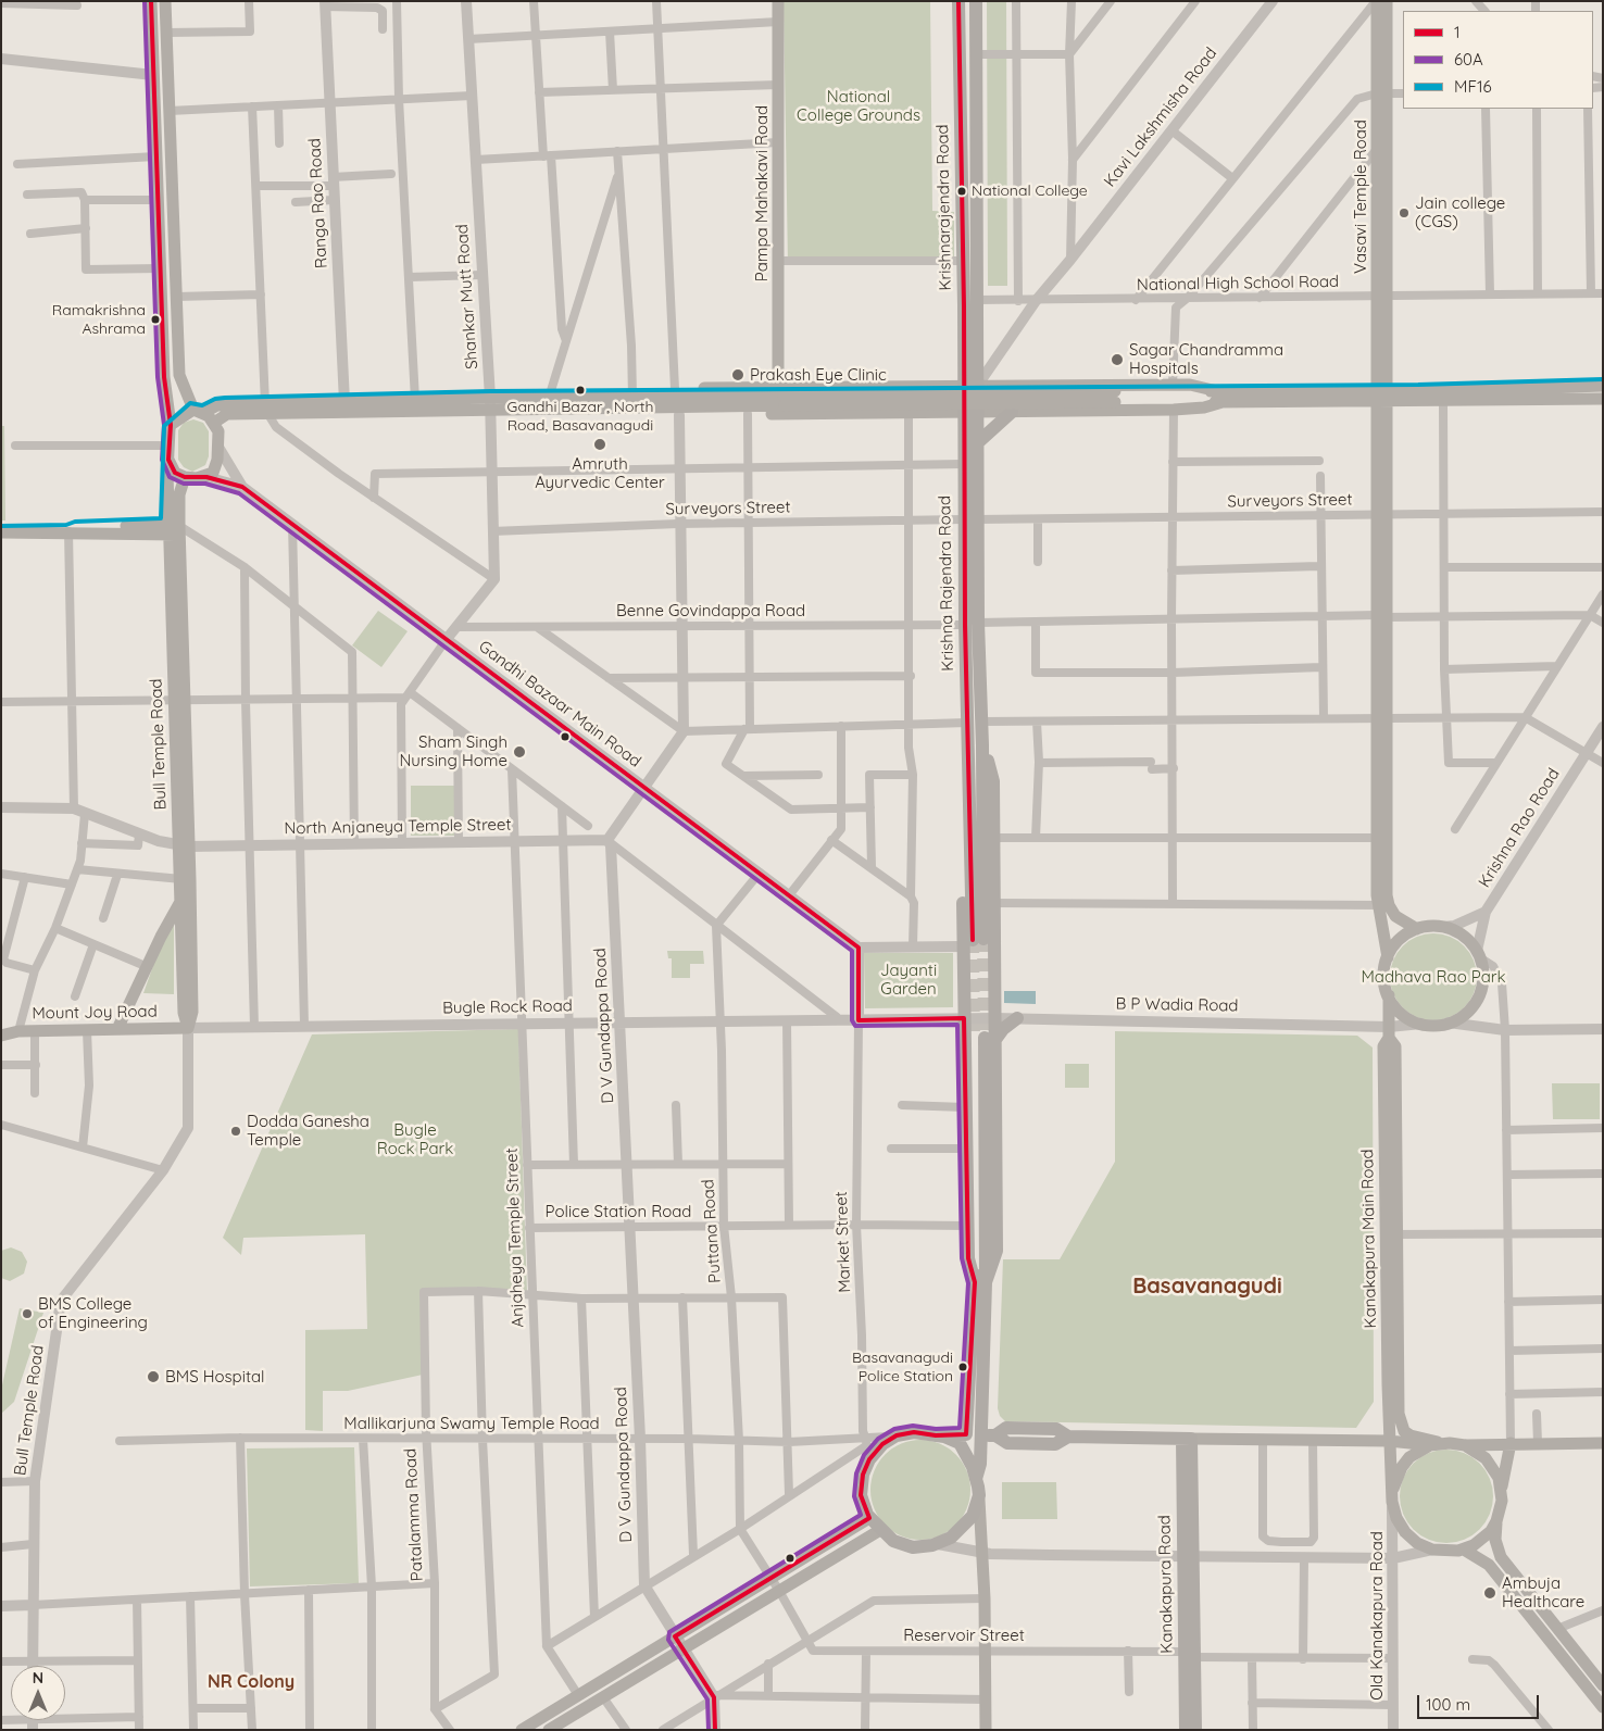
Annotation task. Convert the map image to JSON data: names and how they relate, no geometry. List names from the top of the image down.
{
  "streets": {
    "main road": [
      "Pampa Mahakavi Road",
      "Vasavi Temple Road",
      "Krishnarajendra Road",
      "Krishna Rajendra Road",
      "Bull Temple Road",
      "Mount Joy Road",
      "Kanakapura Main Road",
      "Kanakapura Road"
    ],
    "street": [
      "Kavi Lakshmisha Road",
      "Ranga Rao Road",
      "National High School Road",
      "Shankar Mutt Road",
      "Surveyors Street",
      "Benne Govindappa Road",
      "Gandhi Bazaar Main Road",
      "North Anjaneya Temple Street",
      "Krishna Rao Road",
      "B P Wadia Road",
      "Bugle Rock Road",
      "D V Gundappa Road",
      "Police Station Road",
      "Puttana Road",
      "Anjaheya Temple Street",
      "Market Street",
      "Mallikarjuna Swamy Temple Road",
      "Patalamma Road",
      "Old Kanakapura Road",
      "Reservoir Street"
    ]
  },
  "crossings": [
    ["Kavi Lakshmisha Road", "National High School Road"],
    ["Kavi Lakshmisha Road", "Krishna Rajendra Road"],
    ["Vasavi Temple Road", "National High School Road"],
    ["Vasavi Temple Road", "Surveyors Street"],
    ["Vasavi Temple Road", "Benne Govindappa Road"],
    ["Krishnarajendra Road", "National High School Road"],
    ["Krishnarajendra Road", "Krishna Rajendra Road"],
    ["National High School Road", "Krishna Rajendra Road"],
    ["Shankar Mutt Road", "Surveyors Street"],
    ["Surveyors Street", "Krishna Rajendra Road"],
    ["Krishna Rajendra Road", "Benne Govindappa Road"],
    ["Bull Temple Road", "North Anjaneya Temple Street"],
    ["Bull Temple Road", "Bugle Rock Road"],
    ["Bull Temple Road", "Mount Joy Road"],
    ["North Anjaneya Temple Street", "D V Gundappa Road"],
    ["North Anjaneya Temple Street", "Anjaheya Temple Street"],
    ["Krishna Rao Road", "B P Wadia Road"],
    ["B P Wadia Road", "Bugle Rock Road"],
    ["B P Wadia Road", "Kanakapura Main Road"],
    ["B P Wadia Road", "Market Street"],
    ["Bugle Rock Road", "Mount Joy Road"],
    ["Bugle Rock Road", "D V Gundappa Road"],
    ["Bugle Rock Road", "Puttana Road"],
    ["Bugle Rock Road", "Anjaheya Temple Street"],
    ["Bugle Rock Road", "Market Street"],
    ["D V Gundappa Road", "Police Station Road"],
    ["D V Gundappa Road", "Mallikarjuna Swamy Temple Road"],
    ["Police Station Road", "Puttana Road"],
    ["Police Station Road", "Anjaheya Temple Street"],
    ["Police Station Road", "Market Street"],
    ["Puttana Road", "Mallikarjuna Swamy Temple Road"],
    ["Anjaheya Temple Street", "Mallikarjuna Swamy Temple Road"],
    ["Kanakapura Main Road", "Old Kanakapura Road"],
    ["Market Street", "Mallikarjuna Swamy Temple Road"],
    ["Mallikarjuna Swamy Temple Road", "Patalamma Road"],
    ["Kanakapura Road", "Reservoir Street"],
    ["Old Kanakapura Road", "Reservoir Street"]
  ],
  "districts": ["Basavanagudi", "NR Colony"],
  "parks": [
    "National College Grounds",
    "Jayanti Garden",
    "Madhava Rao Park",
    "Bugle Rock Park"
  ],
  "places": [
    "National College",
    "Jain college (CGS)",
    "Ramakrishna Ashrama",
    "Sagar Chandramma Hospitals",
    "Prakash Eye Clinic",
    "Gandhi Bazar , North Road, Basavanagudi",
    "Amruth Ayurvedic Center",
    "Sham Singh Nursing Home",
    "Dodda Ganesha Temple",
    "BMS College of Engineering",
    "Basavanagudi Police Station",
    "BMS Hospital",
    "Ambuja Healthcare"
  ],
  "lines": ["transit line 1", "transit line 60A", "transit line MF16"],
  "legend": ["1", "60A", "MF16"],
  "scale_bar": "100 m",
  "north": "top"
}
